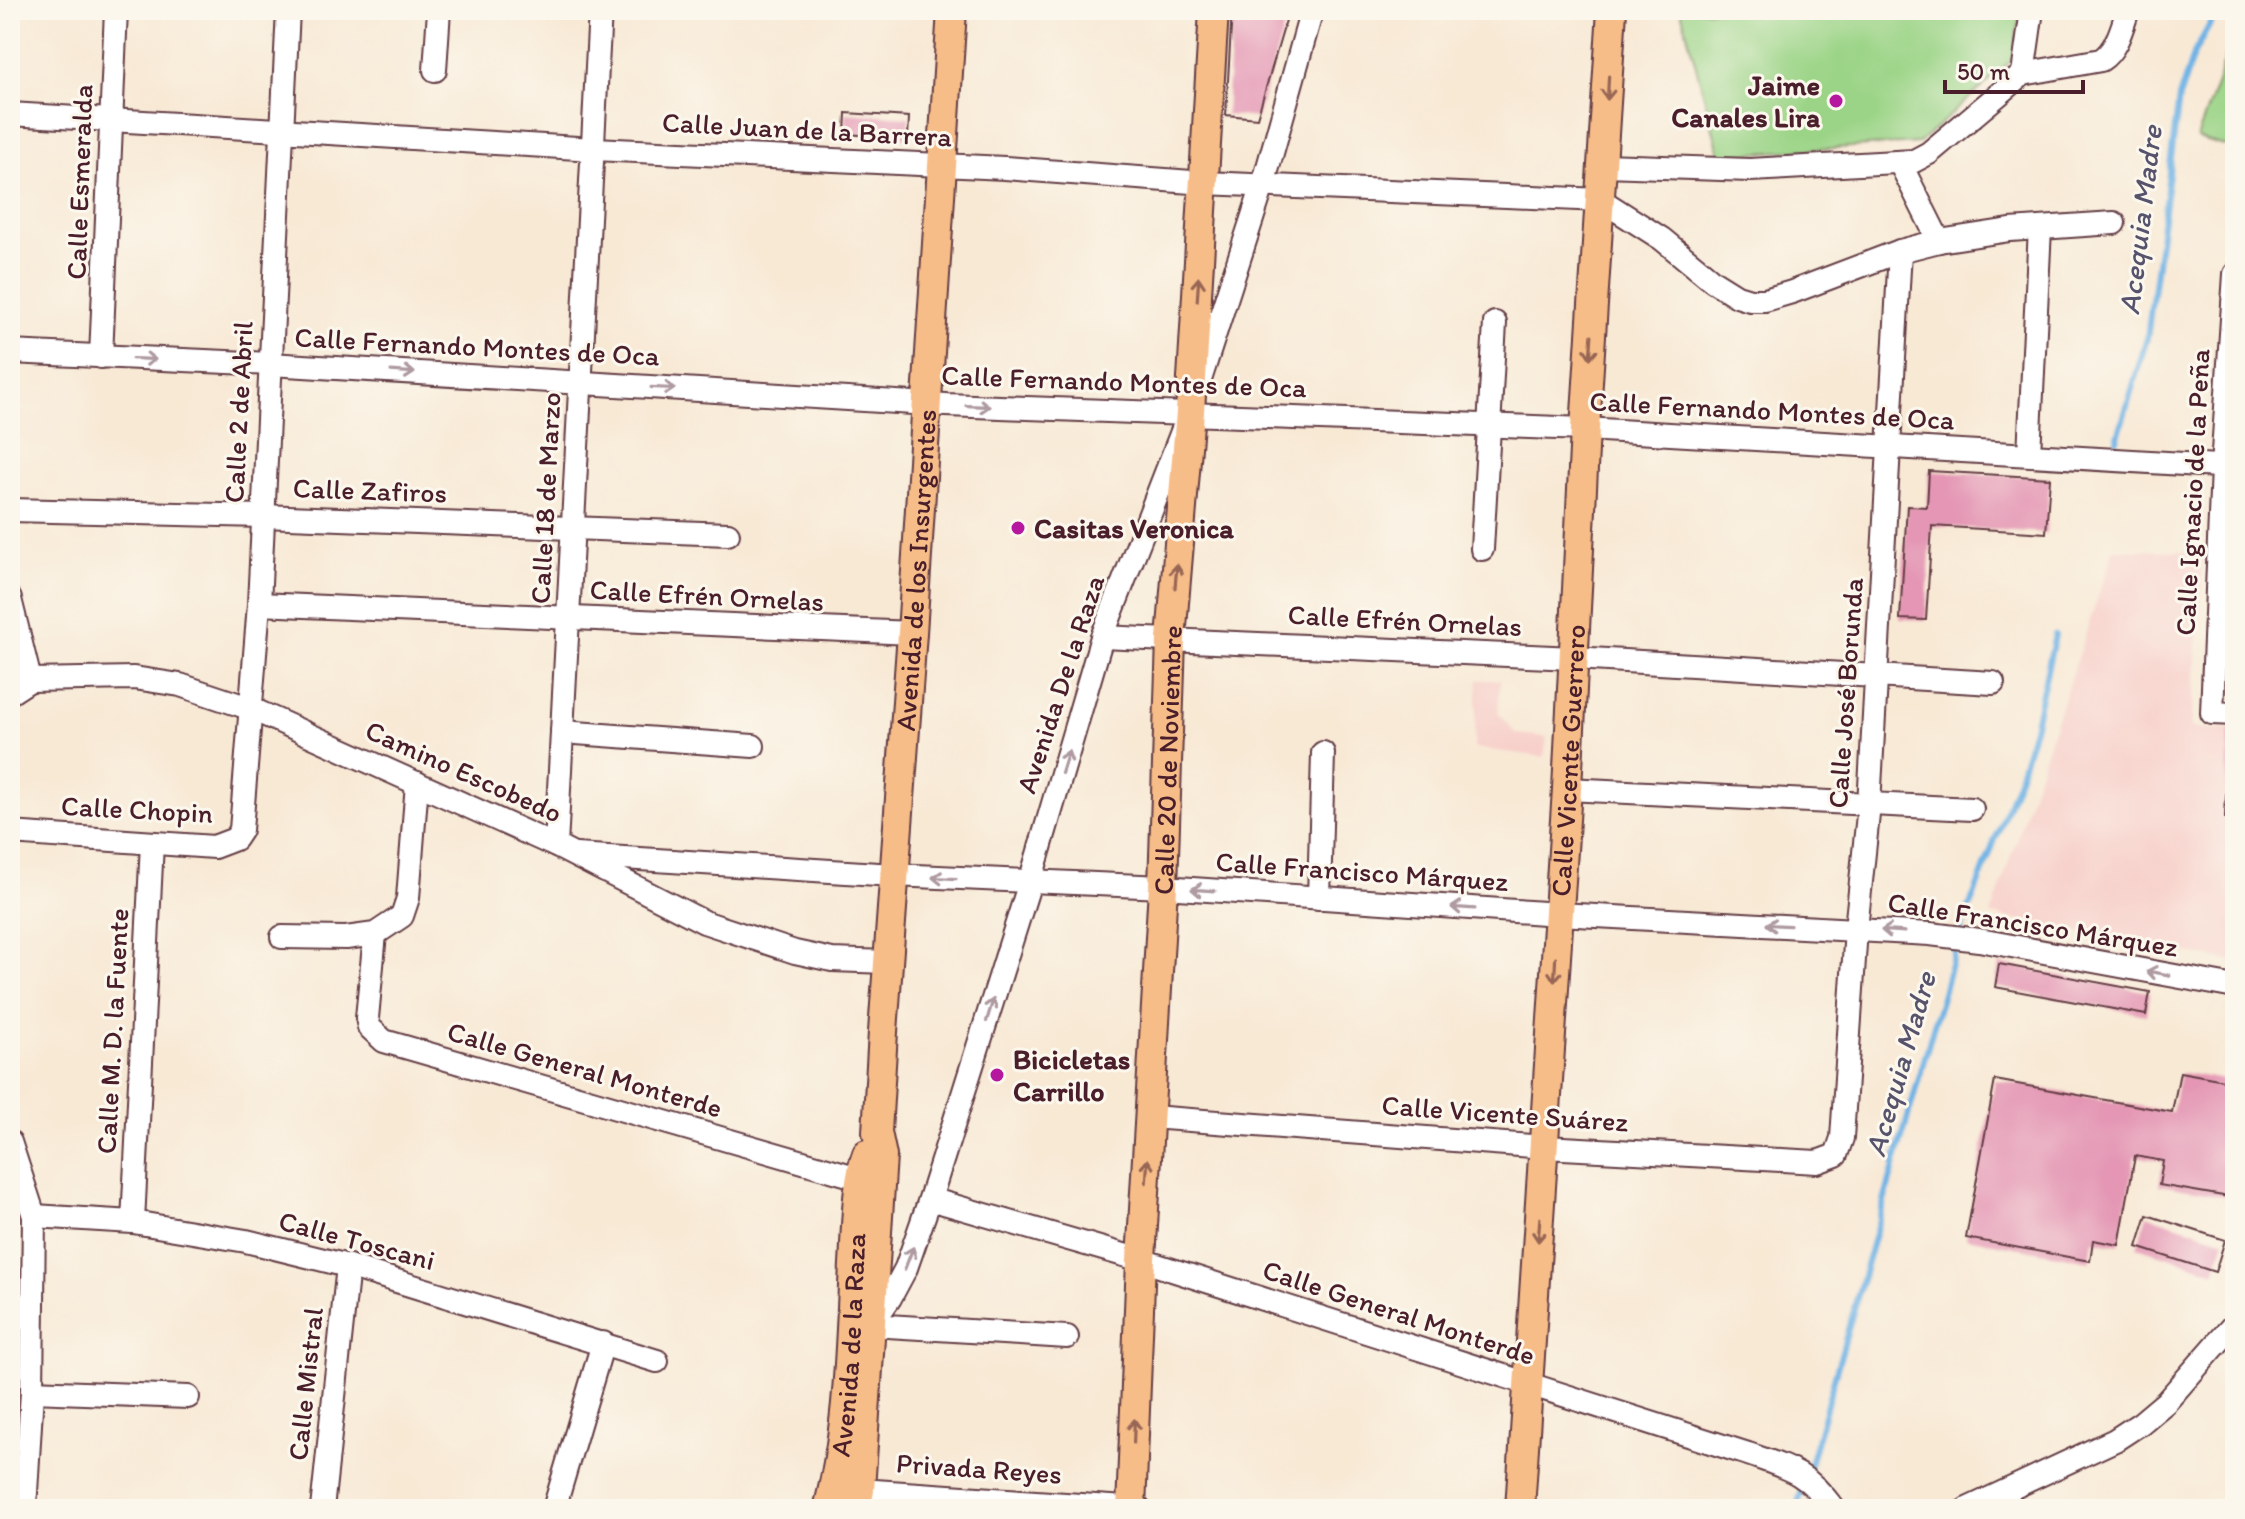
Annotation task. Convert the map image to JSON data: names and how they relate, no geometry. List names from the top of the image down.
{
  "streets": {
    "main road": [
      "Avenida de los Insurgentes",
      "Calle 20 de Noviembre",
      "Calle Vicente Guerrero",
      "Avenida de la Raza"
    ],
    "street": [
      "Calle Juan de la Barrera",
      "Calle Esmeralda",
      "Calle Fernando Montes de Oca",
      "Calle 2 de Abril",
      "Calle Zafiros",
      "Calle Ignacio de la Peña",
      "Calle 18 de Marzo",
      "Calle Efrén Ornelas",
      "Avenida De la Raza",
      "Calle José Borunda",
      "Camino Escobedo",
      "Calle Chopin",
      "Calle Francisco Márquez",
      "Calle M. D. la Fuente",
      "Calle General Monterde",
      "Calle Vicente Suárez",
      "Calle Toscani",
      "Calle Mistral",
      "Privada Reyes"
    ]
  },
  "crossings": [
    ["Calle Juan de la Barrera", "Calle Esmeralda"],
    ["Calle Juan de la Barrera", "Calle 2 de Abril"],
    ["Calle Juan de la Barrera", "Calle 18 de Marzo"],
    ["Calle Juan de la Barrera", "Avenida de los Insurgentes"],
    ["Calle Juan de la Barrera", "Avenida De la Raza"],
    ["Calle Juan de la Barrera", "Calle 20 de Noviembre"],
    ["Calle Juan de la Barrera", "Calle Vicente Guerrero"],
    ["Calle Esmeralda", "Calle Fernando Montes de Oca"],
    ["Calle Fernando Montes de Oca", "Calle 2 de Abril"],
    ["Calle Fernando Montes de Oca", "Calle Ignacio de la Peña"],
    ["Calle Fernando Montes de Oca", "Calle 18 de Marzo"],
    ["Calle Fernando Montes de Oca", "Avenida de los Insurgentes"],
    ["Calle Fernando Montes de Oca", "Avenida De la Raza"],
    ["Calle Fernando Montes de Oca", "Calle José Borunda"],
    ["Calle Fernando Montes de Oca", "Calle 20 de Noviembre"],
    ["Calle Fernando Montes de Oca", "Calle Vicente Guerrero"],
    ["Calle 2 de Abril", "Calle Zafiros"],
    ["Calle 2 de Abril", "Calle Efrén Ornelas"],
    ["Calle 2 de Abril", "Camino Escobedo"],
    ["Calle 2 de Abril", "Calle Chopin"],
    ["Calle Zafiros", "Calle 18 de Marzo"],
    ["Calle 18 de Marzo", "Calle Efrén Ornelas"],
    ["Calle 18 de Marzo", "Camino Escobedo"],
    ["Calle 18 de Marzo", "Calle Francisco Márquez"],
    ["Avenida de los Insurgentes", "Calle Efrén Ornelas"],
    ["Avenida de los Insurgentes", "Camino Escobedo"],
    ["Avenida de los Insurgentes", "Calle Francisco Márquez"],
    ["Avenida de los Insurgentes", "Calle General Monterde"],
    ["Avenida de los Insurgentes", "Avenida de la Raza"],
    ["Calle Efrén Ornelas", "Avenida De la Raza"],
    ["Calle Efrén Ornelas", "Calle José Borunda"],
    ["Calle Efrén Ornelas", "Calle 20 de Noviembre"],
    ["Calle Efrén Ornelas", "Calle Vicente Guerrero"],
    ["Avenida De la Raza", "Calle 20 de Noviembre"],
    ["Avenida De la Raza", "Calle Francisco Márquez"],
    ["Avenida De la Raza", "Calle General Monterde"],
    ["Avenida De la Raza", "Avenida de la Raza"],
    ["Calle José Borunda", "Calle Francisco Márquez"],
    ["Calle José Borunda", "Calle Vicente Suárez"],
    ["Calle 20 de Noviembre", "Calle Francisco Márquez"],
    ["Calle 20 de Noviembre", "Calle General Monterde"],
    ["Calle 20 de Noviembre", "Calle Vicente Suárez"],
    ["Calle 20 de Noviembre", "Privada Reyes"],
    ["Calle Vicente Guerrero", "Calle Francisco Márquez"],
    ["Calle Vicente Guerrero", "Calle General Monterde"],
    ["Calle Vicente Guerrero", "Calle Vicente Suárez"],
    ["Camino Escobedo", "Calle Francisco Márquez"],
    ["Calle Chopin", "Calle M. D. la Fuente"],
    ["Calle M. D. la Fuente", "Calle Toscani"],
    ["Calle General Monterde", "Avenida de la Raza"],
    ["Calle Toscani", "Calle Mistral"],
    ["Avenida de la Raza", "Privada Reyes"]
  ],
  "one_way": [
    "Calle Fernando Montes de Oca",
    "Avenida De la Raza",
    "Calle 20 de Noviembre",
    "Calle Vicente Guerrero"
  ],
  "water": ["Acequia Madre"],
  "places": ["Jaime Canales Lira", "Casitas Veronica", "Bicicletas Carrillo"],
  "scale_bar": "50 m"
}
